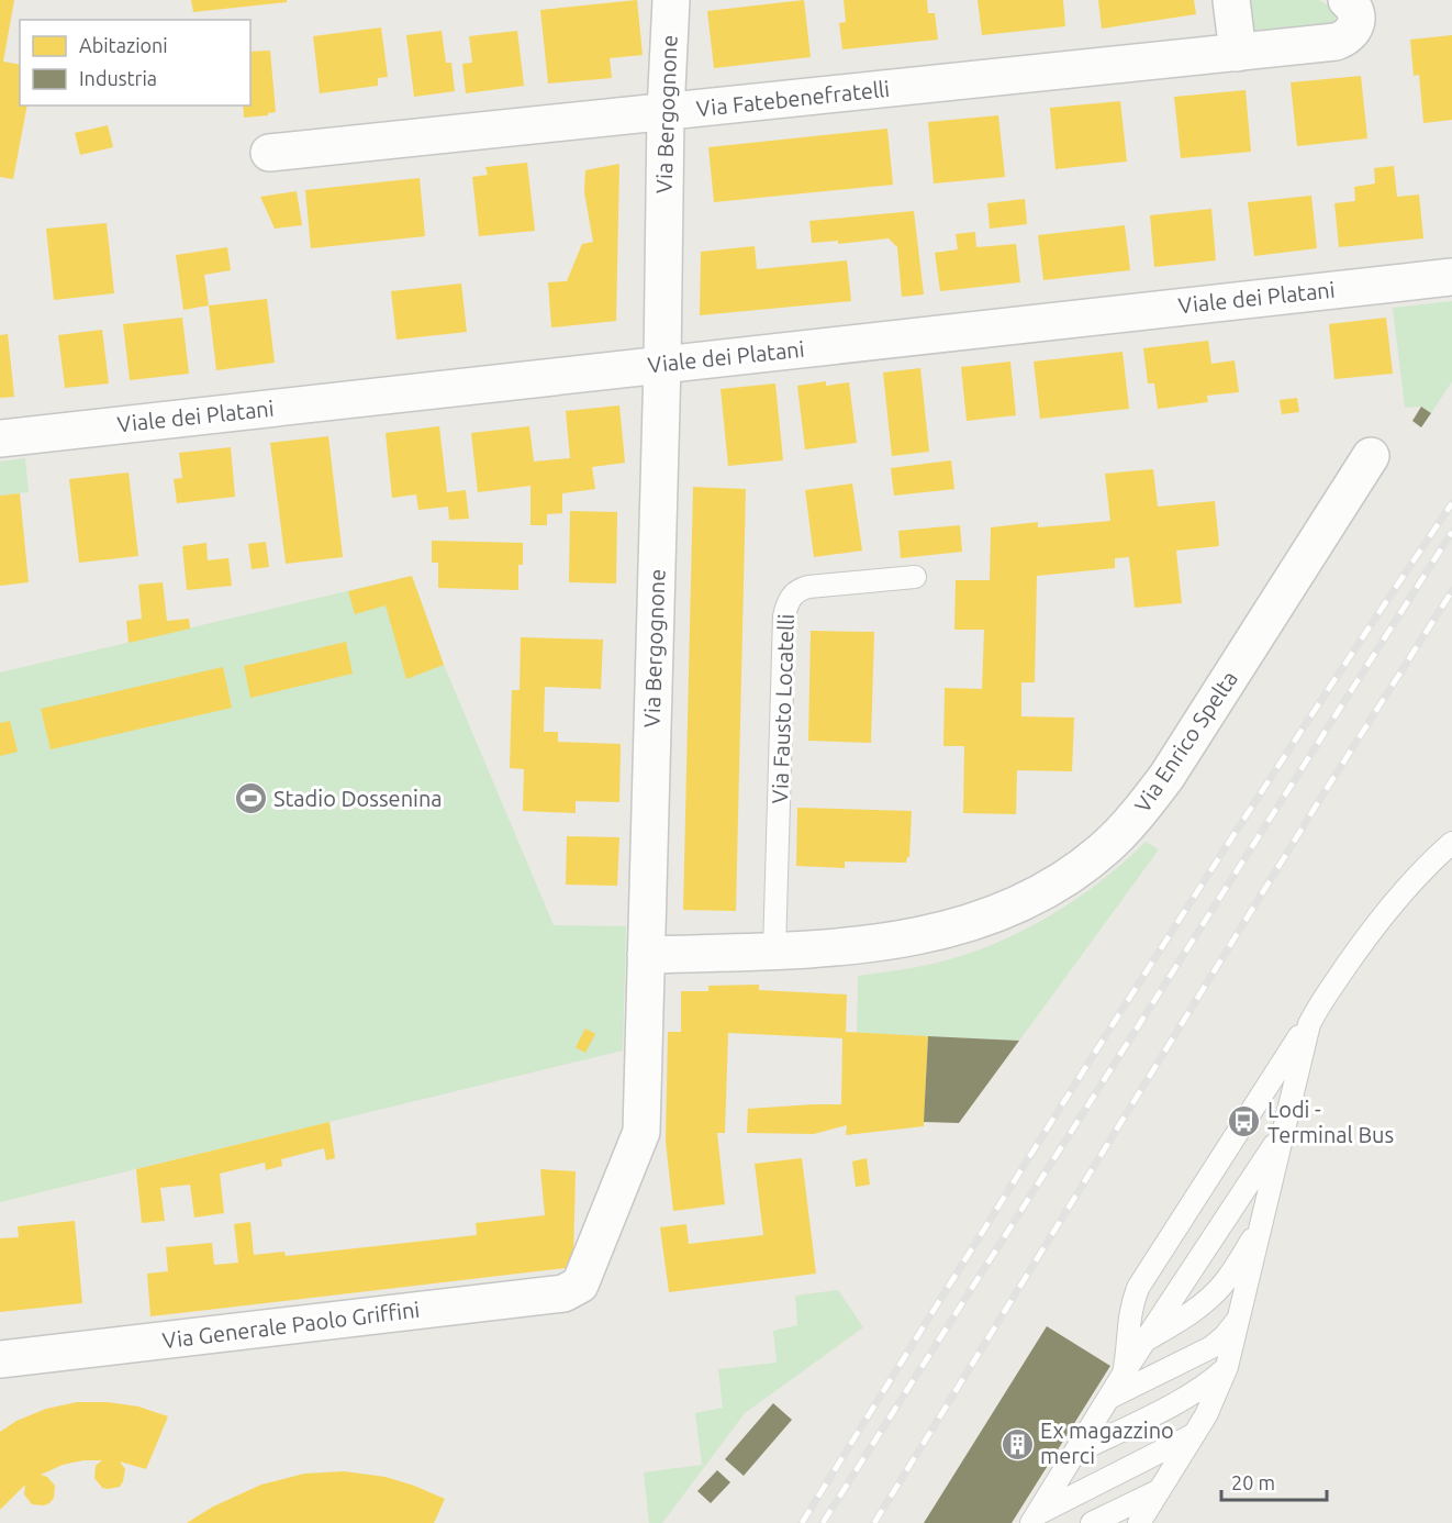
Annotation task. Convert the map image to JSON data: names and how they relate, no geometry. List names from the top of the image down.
{
  "streets": {
    "street": [
      "Via Fatebenefratelli",
      "Via Bergognone",
      "Viale dei Platani",
      "Via Enrico Spelta",
      "Via Generale Paolo Griffini"
    ],
    "lane": ["Via Fausto Locatelli"]
  },
  "crossings": [
    ["Via Fatebenefratelli", "Via Bergognone"],
    ["Via Bergognone", "Viale dei Platani"],
    ["Via Bergognone", "Via Enrico Spelta"],
    ["Via Bergognone", "Via Generale Paolo Griffini"],
    ["Via Fausto Locatelli", "Via Enrico Spelta"]
  ],
  "places": {
    "sports": ["Stadio Dossenina"],
    "bus stop": ["Lodi - Terminal Bus"],
    "building": ["Ex magazzino merci"]
  },
  "legend": ["Abitazioni", "Industria"],
  "scale_bar": "20 m"
}
